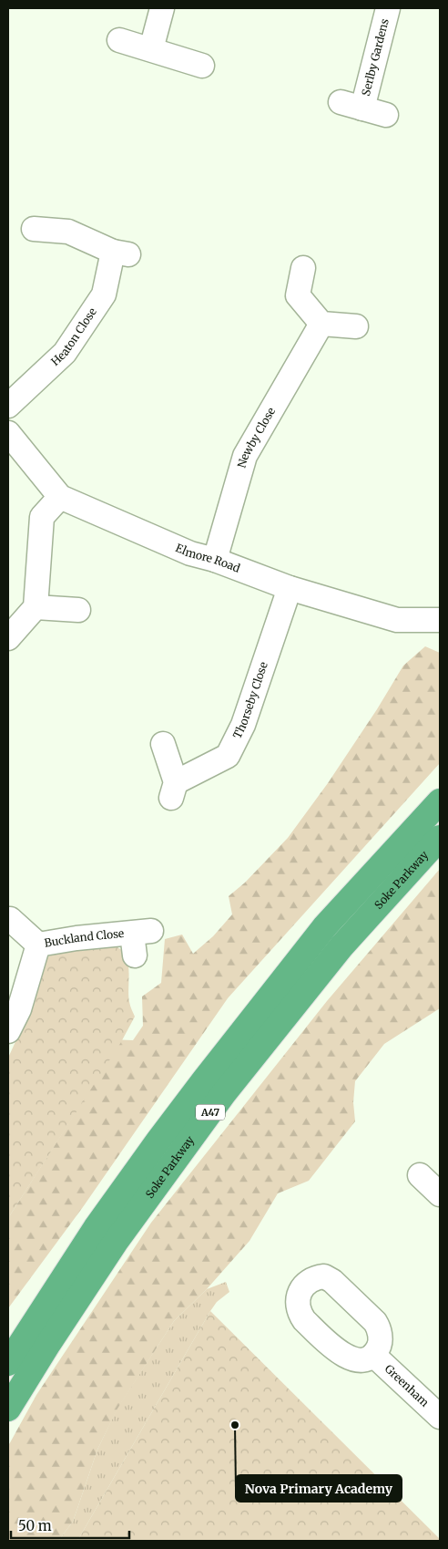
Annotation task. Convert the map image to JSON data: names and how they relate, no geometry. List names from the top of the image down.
{
  "streets": {
    "highway": ["Soke Parkway", "A47"],
    "street": [
      "Serlby Gardens",
      "Heaton Close",
      "Newby Close",
      "Elmore Road",
      "Thorseby Close",
      "Buckland Close",
      "Greenham"
    ]
  },
  "crossings": [
    ["Newby Close", "Elmore Road"],
    ["Elmore Road", "Thorseby Close"]
  ],
  "places": ["Nova Primary Academy"],
  "scale_bar": "50 m"
}
